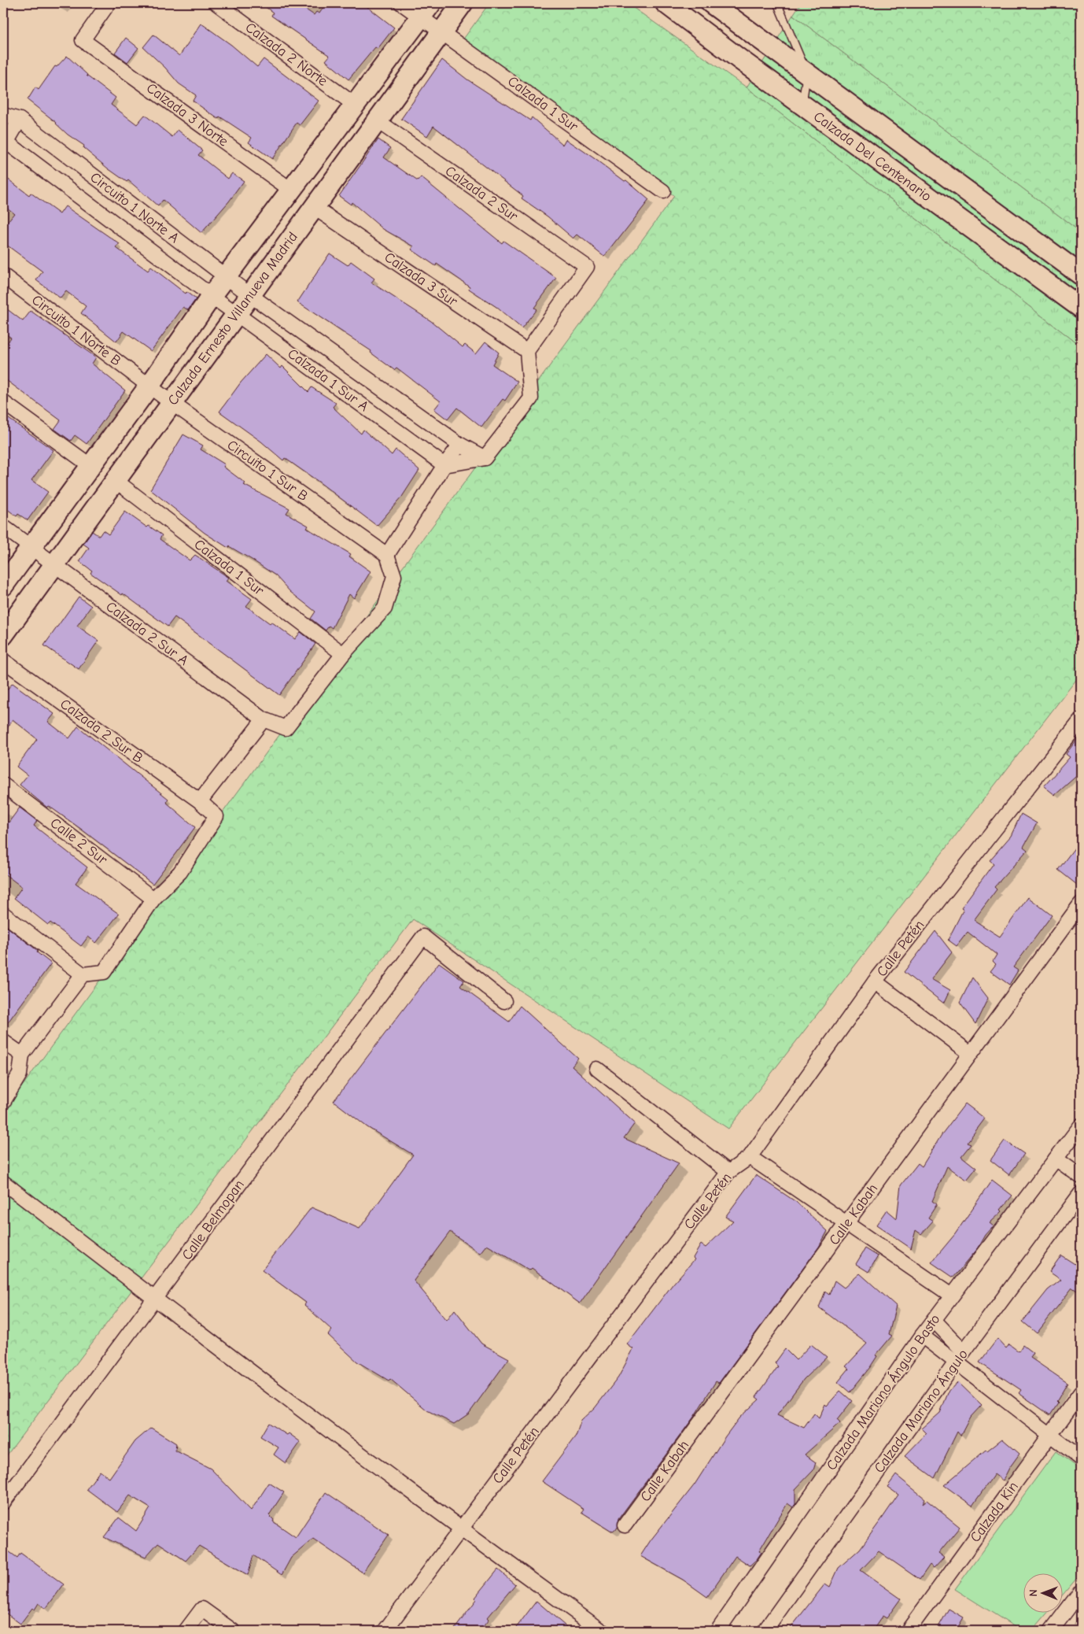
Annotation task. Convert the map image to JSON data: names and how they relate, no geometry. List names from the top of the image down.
{
  "streets": {
    "street": [
      "Calzada 2 Norte",
      "Calzada 1 Sur",
      "Calzada 3 Norte",
      "Calzada Del Centenario",
      "Calzada 2 Sur",
      "Circuito 1 Norte A",
      "Calzada 3 Sur",
      "Calzada Ernesto Villanueva Madrid",
      "Circuito 1 Norte B",
      "Calzada 1 Sur A",
      "Circuito 1 Sur B",
      "Calzada 2 Sur A",
      "Calzada 2 Sur B",
      "Calle 2 Sur",
      "Calle Petén",
      "Calle Kabah",
      "Calle Belmopan",
      "Calzada Mariano Ángulo Basto",
      "Calzada Mariano Ángulo",
      "Calzada Kin"
    ]
  },
  "crossings": [
    ["Calzada 2 Norte", "Calzada Ernesto Villanueva Madrid"],
    ["Calzada 1 Sur", "Calzada Ernesto Villanueva Madrid"],
    ["Calzada 1 Sur", "Calzada 2 Sur A"],
    ["Calzada 3 Norte", "Calzada Ernesto Villanueva Madrid"],
    ["Calzada 2 Sur", "Calzada 3 Sur"],
    ["Calzada 2 Sur", "Calzada Ernesto Villanueva Madrid"],
    ["Circuito 1 Norte A", "Calzada Ernesto Villanueva Madrid"],
    ["Circuito 1 Norte A", "Calzada 1 Sur A"],
    ["Calzada 3 Sur", "Calzada Ernesto Villanueva Madrid"],
    ["Calzada Ernesto Villanueva Madrid", "Circuito 1 Norte B"],
    ["Calzada Ernesto Villanueva Madrid", "Calzada 1 Sur A"],
    ["Calzada Ernesto Villanueva Madrid", "Circuito 1 Sur B"],
    ["Calzada Ernesto Villanueva Madrid", "Calzada 2 Sur A"],
    ["Circuito 1 Norte B", "Circuito 1 Sur B"],
    ["Calzada 2 Sur B", "Calle 2 Sur"]
  ],
  "north": "left"
}
